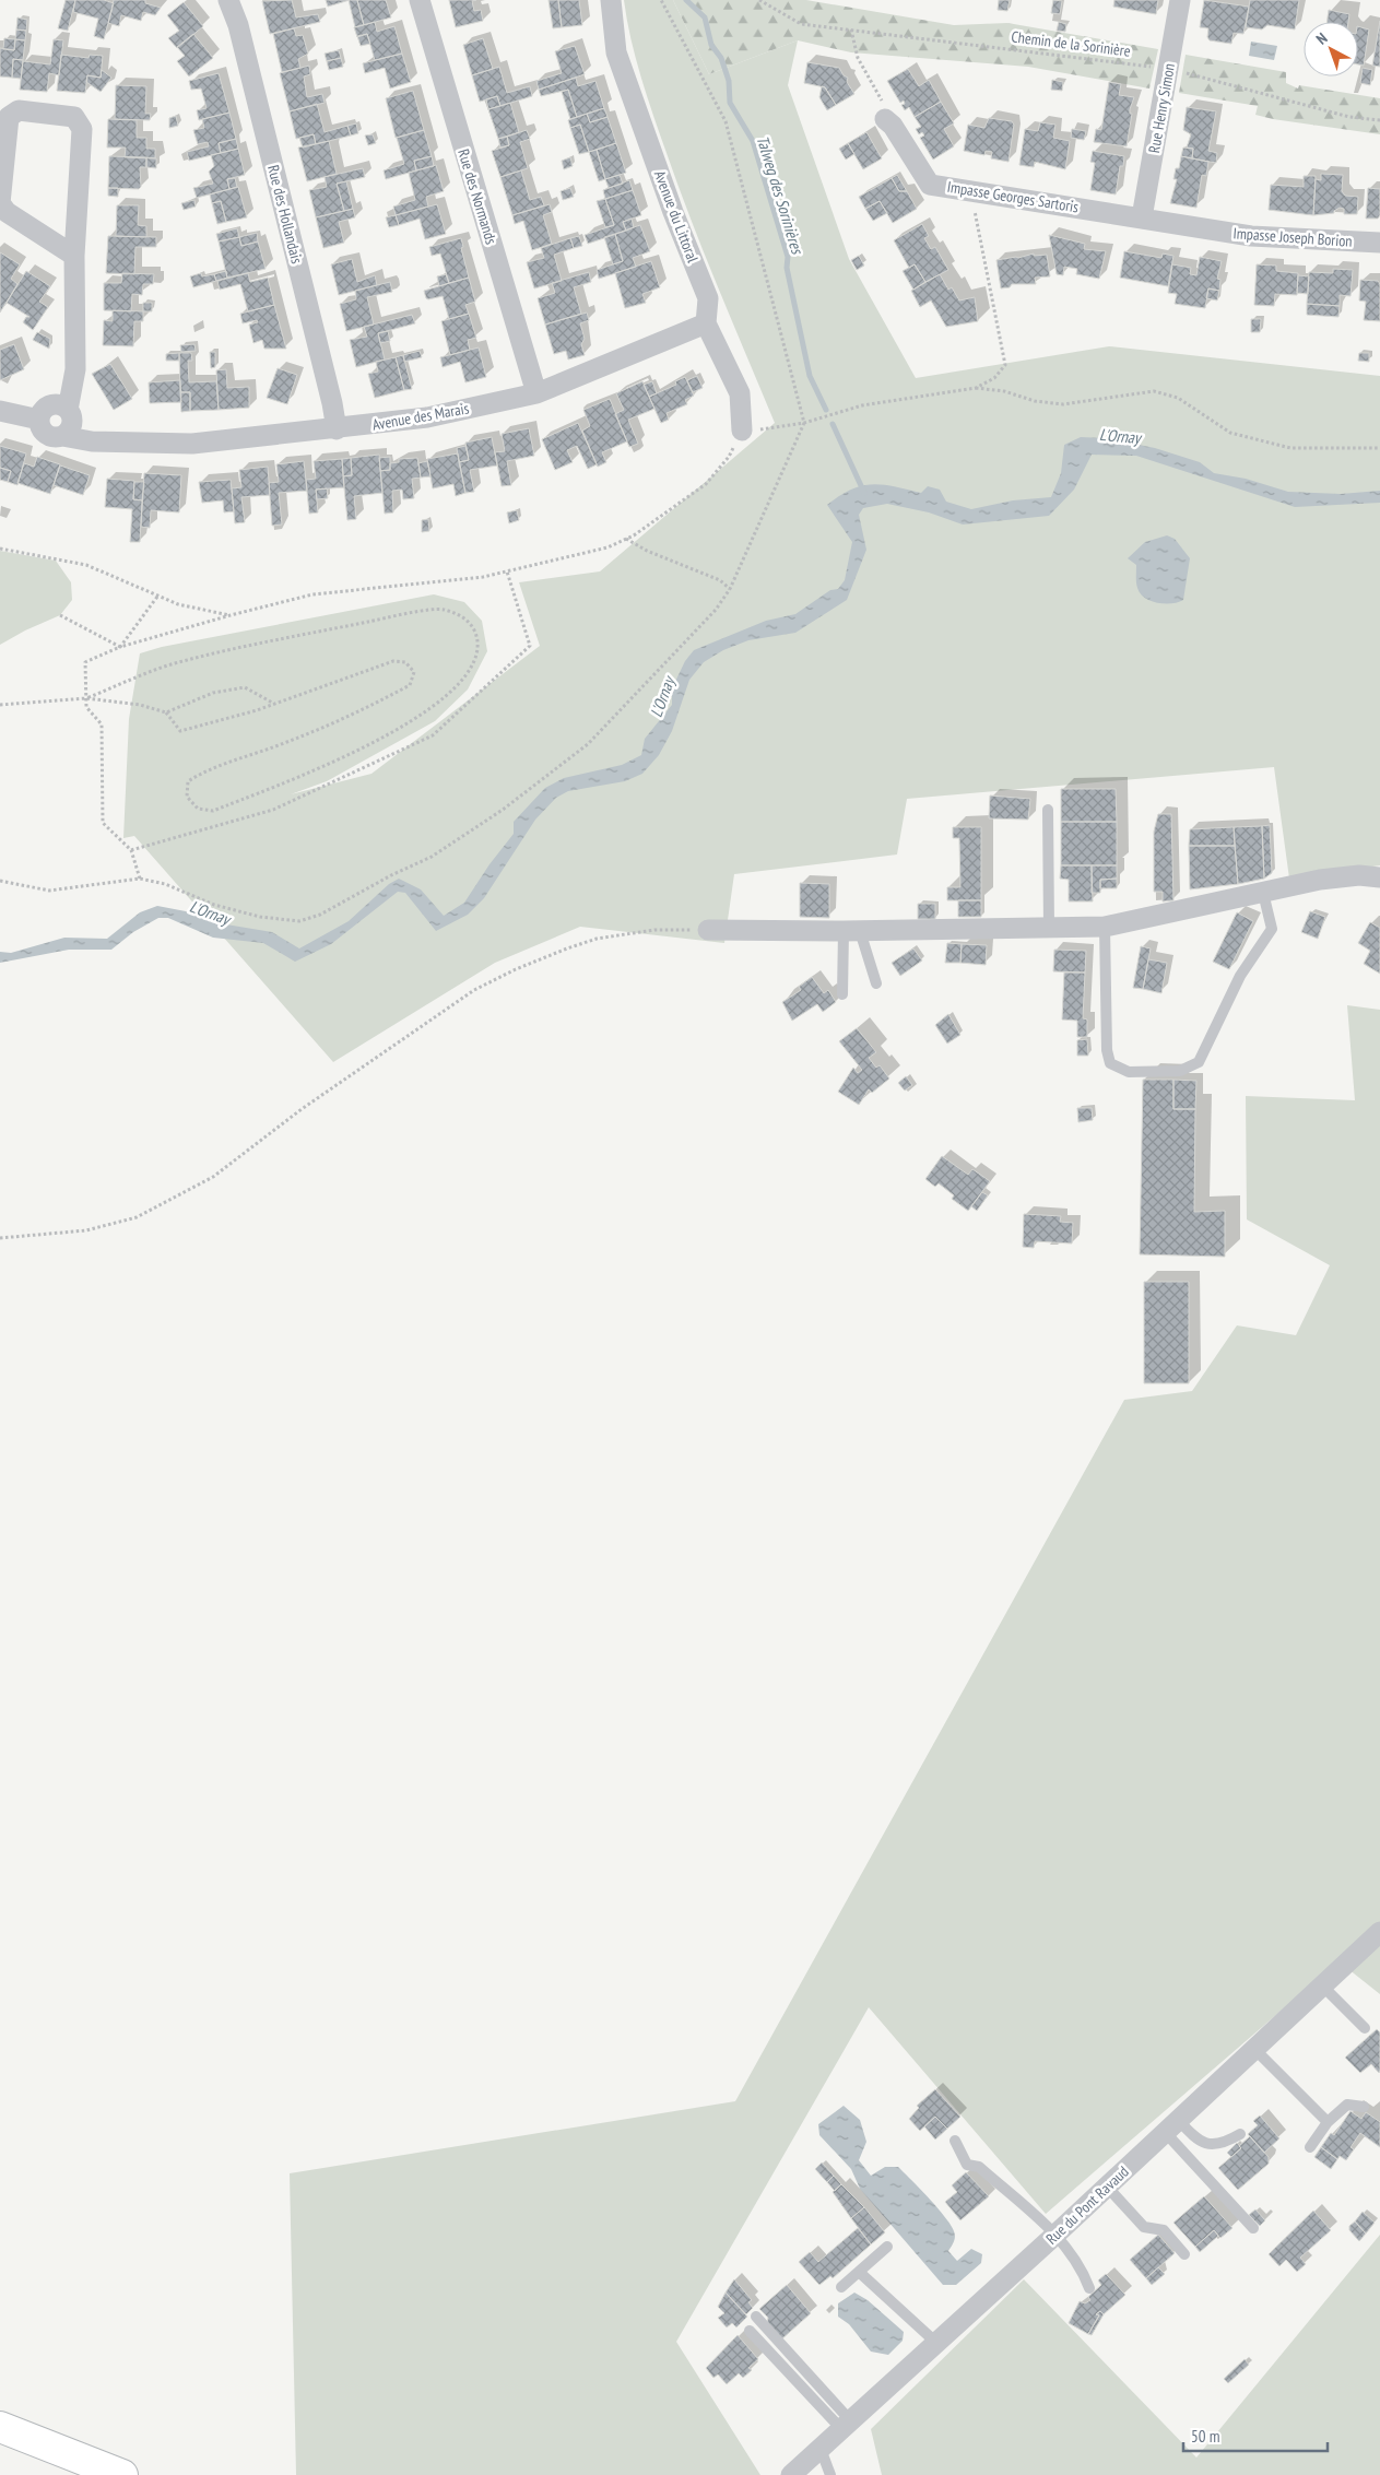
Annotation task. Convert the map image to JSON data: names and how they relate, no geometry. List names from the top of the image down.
{
  "streets": {
    "street": [
      "Rue Henry Simon",
      "Rue des Normands",
      "Impasse Georges Sartoris",
      "Rue des Hollandais",
      "Avenue du Littoral",
      "Impasse Joseph Borion",
      "Avenue des Marais",
      "Rue du Pont Ravaud"
    ],
    "path": ["Chemin de la Sorinière"]
  },
  "crossings": [
    ["Chemin de la Sorinière", "Rue Henry Simon"],
    ["Rue Henry Simon", "Impasse Georges Sartoris"],
    ["Rue Henry Simon", "Impasse Joseph Borion"],
    ["Rue des Normands", "Avenue des Marais"],
    ["Impasse Georges Sartoris", "Impasse Joseph Borion"],
    ["Rue des Hollandais", "Avenue des Marais"],
    ["Avenue du Littoral", "Avenue des Marais"]
  ],
  "water": ["Talweg des Sorinières", "L'Ornay"],
  "scale_bar": "50 m",
  "north": "top left"
}
